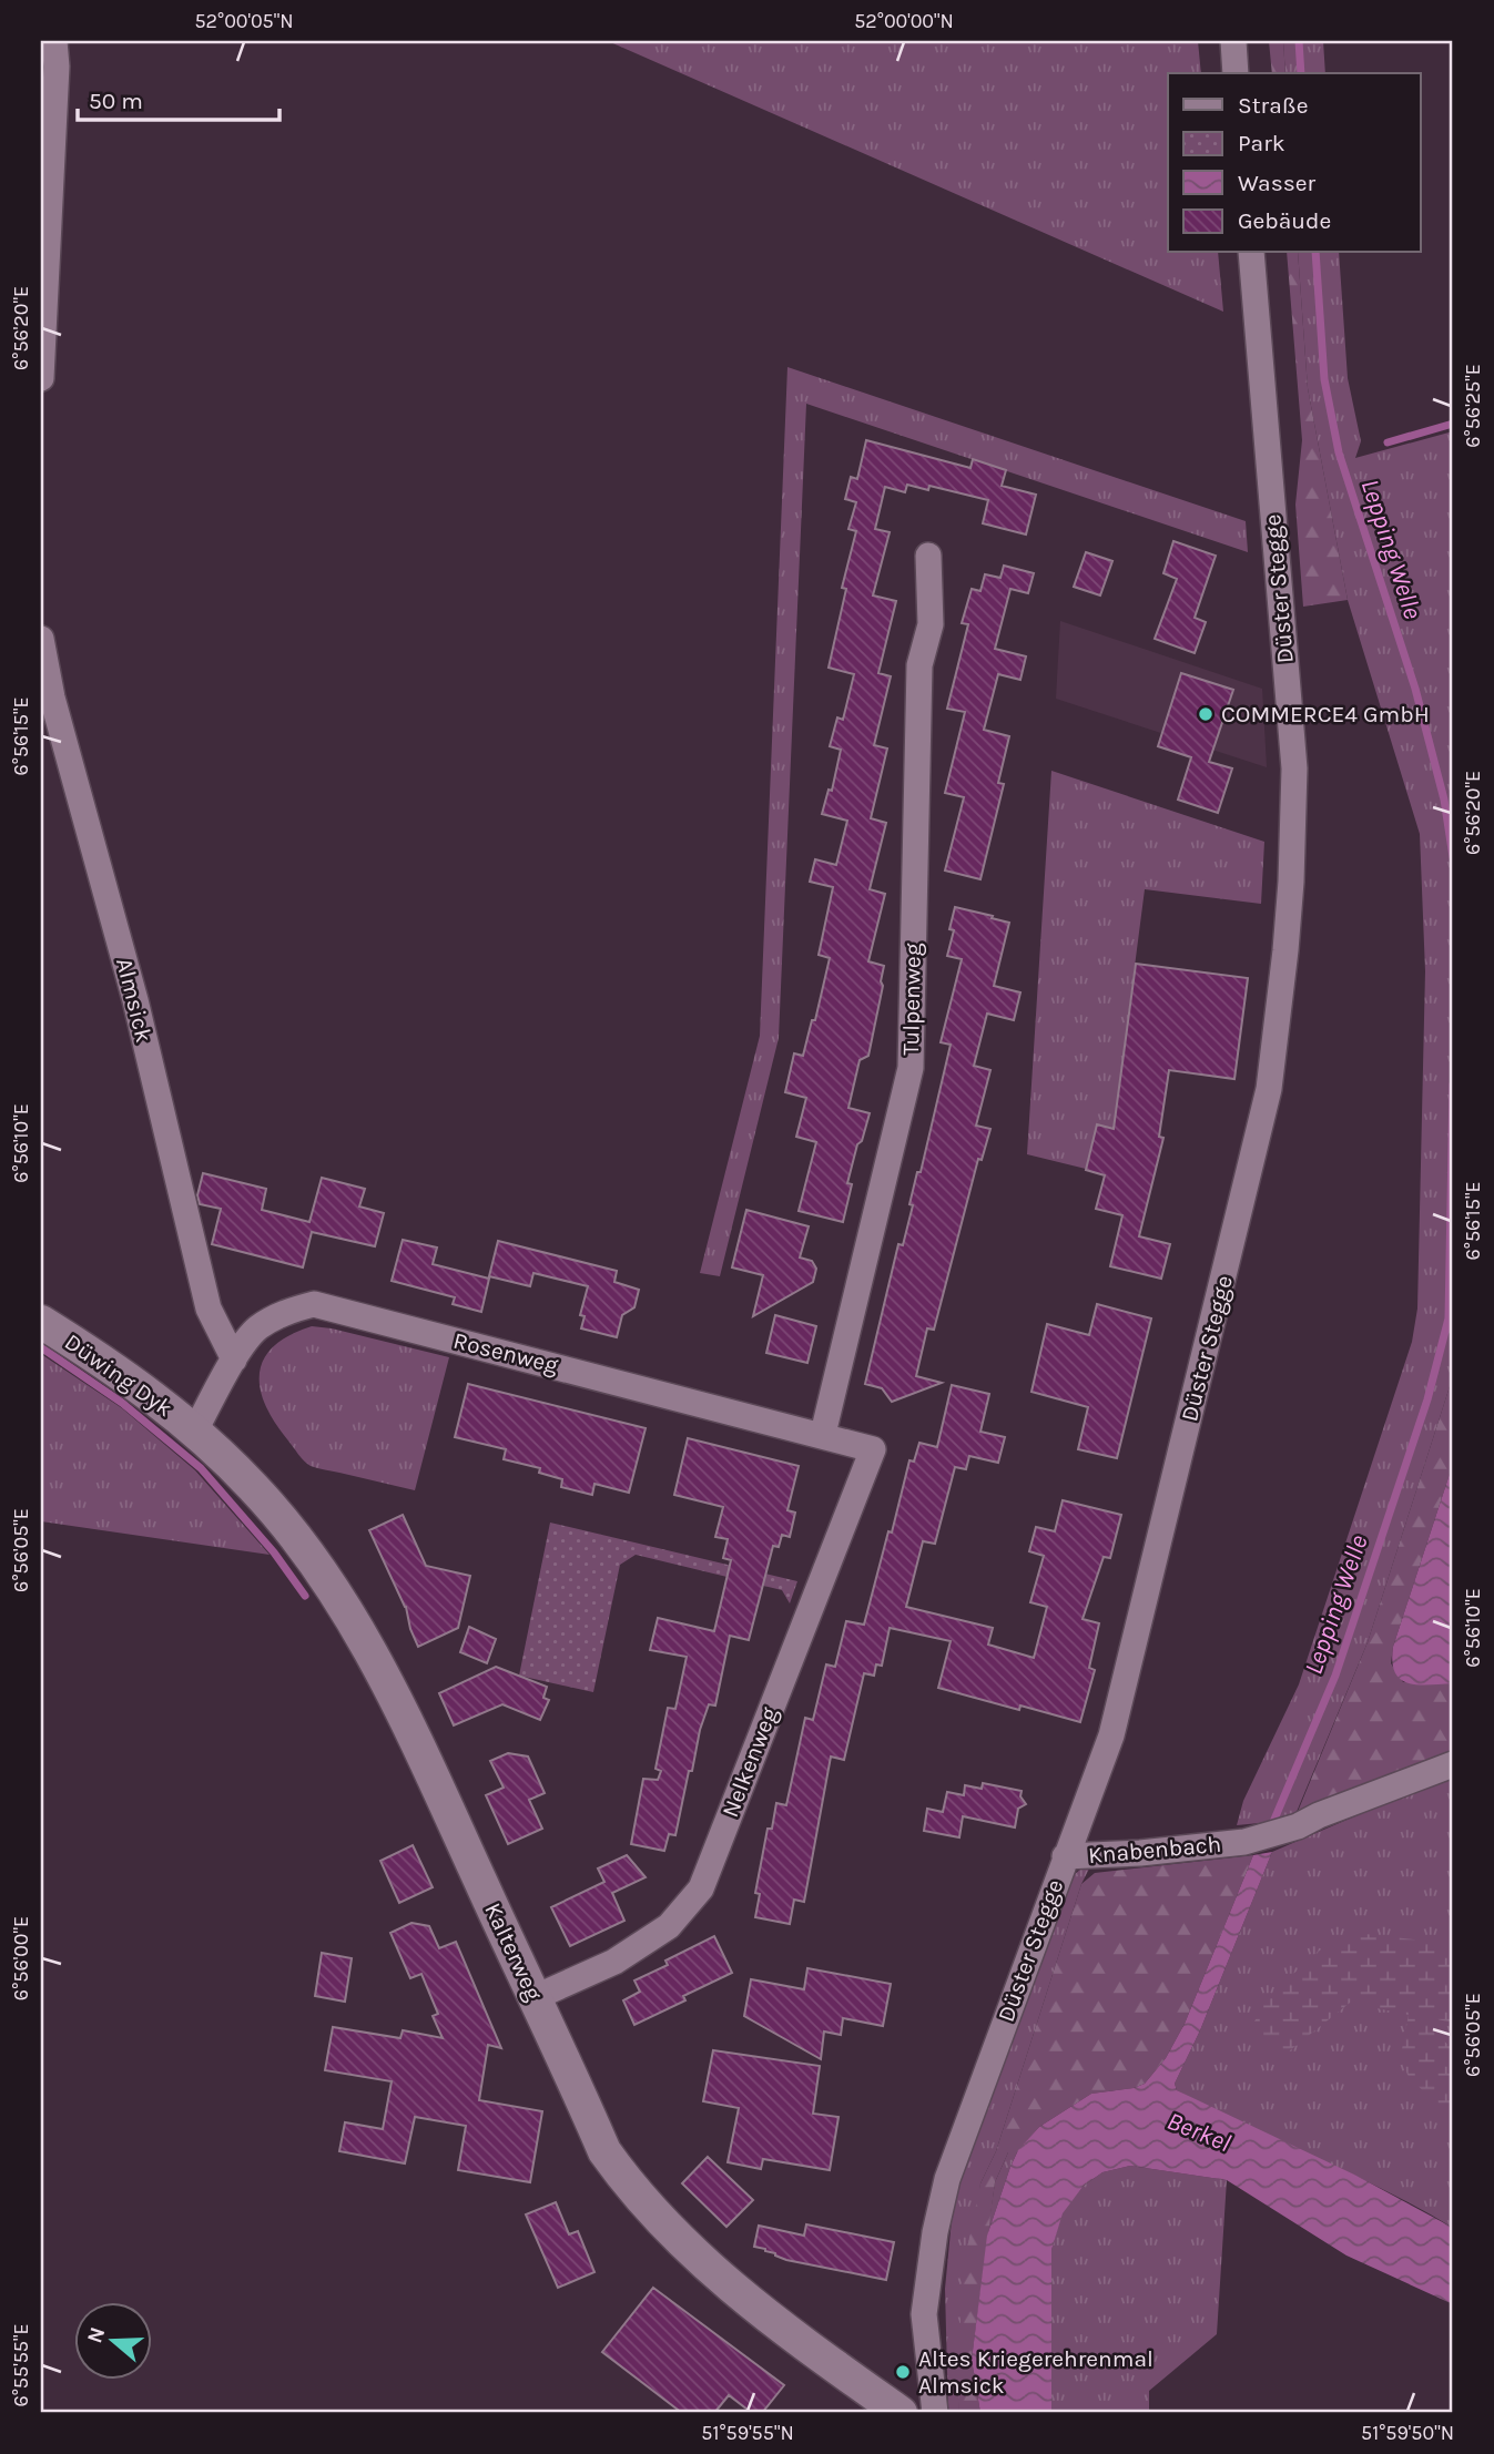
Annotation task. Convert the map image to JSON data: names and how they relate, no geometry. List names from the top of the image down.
{
  "streets": {
    "street": [
      "Düster Stegge",
      "Tulpenweg",
      "Almsick",
      "Rosenweg",
      "Düwing Dyk",
      "Nelkenweg",
      "Knabenbach",
      "Kalterweg"
    ]
  },
  "crossings": [
    ["Düster Stegge", "Knabenbach"],
    ["Tulpenweg", "Rosenweg"],
    ["Almsick", "Rosenweg"],
    ["Rosenweg", "Düwing Dyk"],
    ["Rosenweg", "Nelkenweg"],
    ["Rosenweg", "Kalterweg"],
    ["Düwing Dyk", "Kalterweg"],
    ["Nelkenweg", "Kalterweg"]
  ],
  "water": ["Lepping Welle", "Berkel"],
  "places": ["COMMERCE4 GmbH", "Altes Kriegerehrenmal Almsick"],
  "legend": [
    "Straße",
    "Park",
    "Wasser",
    "Gebäude"
  ],
  "scale_bar": "50 m",
  "north": "left",
  "coordinates": [
    "52°00'05\"N",
    "52°00'00\"N",
    "6°56'20\"E",
    "6°56'25\"E",
    "6°56'15\"E",
    "6°56'10\"E",
    "6°56'05\"E",
    "6°56'00\"E",
    "6°55'55\"E",
    "51°59'55\"N",
    "51°59'50\"N"
  ]
}
